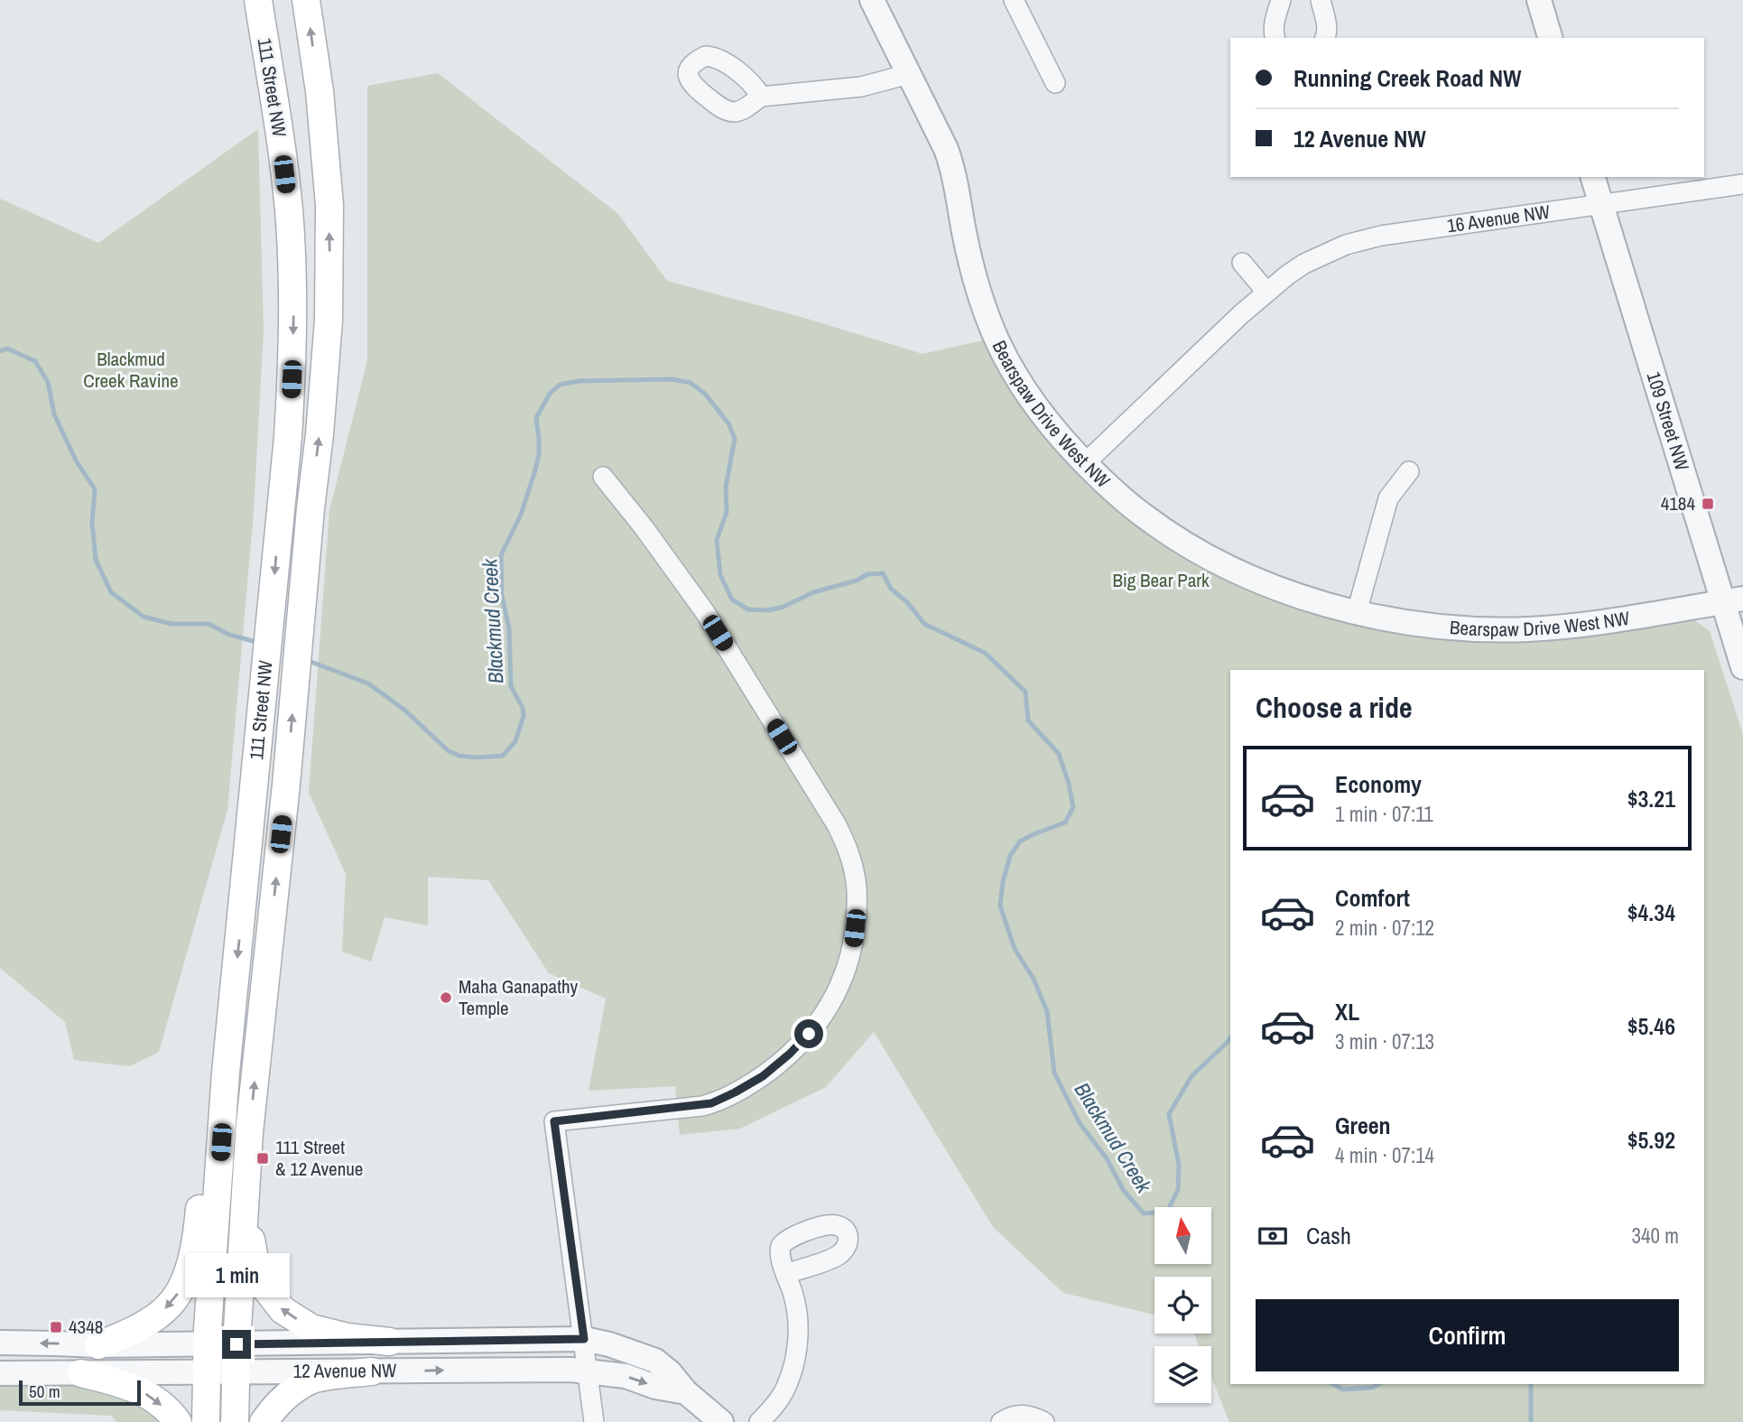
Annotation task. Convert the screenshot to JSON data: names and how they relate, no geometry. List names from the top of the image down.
{
  "streets": {
    "main road": ["111 Street NW"],
    "street": [
      "16 Avenue NW",
      "Bearspaw Drive West NW",
      "109 Street NW",
      "12 Avenue NW"
    ]
  },
  "crossings": [
    ["111 Street NW", "12 Avenue NW"],
    ["16 Avenue NW", "Bearspaw Drive West NW"],
    ["16 Avenue NW", "109 Street NW"],
    ["Bearspaw Drive West NW", "109 Street NW"]
  ],
  "water": ["Blackmud Creek"],
  "parks": ["Blackmud Creek Ravine", "Big Bear Park"],
  "places": {
    "transit": ["4184", "111 Street & 12 Avenue", "4348"],
    "other": ["Maha Ganapathy Temple"]
  },
  "scale_bar": "50 m",
  "north": "top",
  "page": {
    "banner": ["Running Creek Road NW", "12 Avenue NW"],
    "heading": "Choose a ride",
    "list": [
      {
        "name": "Economy",
        "note": "1 min · 07:11",
        "value": "$3.21"
      },
      {
        "name": "Comfort",
        "note": "2 min · 07:12",
        "value": "$4.34"
      },
      {
        "name": "XL",
        "note": "3 min · 07:13",
        "value": "$5.46"
      },
      {
        "name": "Green",
        "note": "4 min · 07:14",
        "value": "$5.92"
      }
    ],
    "pay": ["Cash", "340 m"],
    "bubble": "1 min",
    "buttons": "Confirm",
    "scale": "50 m"
  }
}
